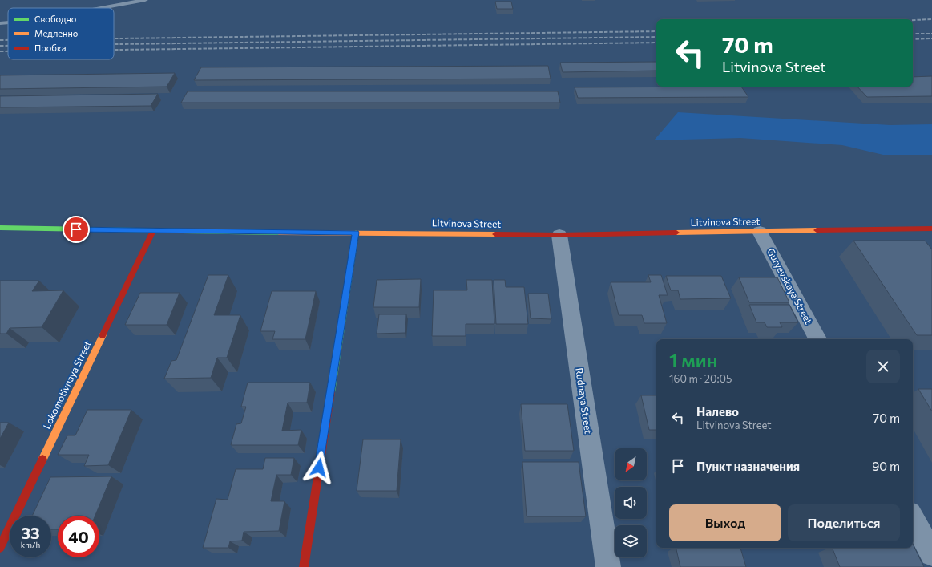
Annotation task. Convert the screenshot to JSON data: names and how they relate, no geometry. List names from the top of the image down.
{
  "streets": {
    "main road": ["Litvinova Street", "Lokomotivnaya Street"],
    "street": ["Guryevskaya Street", "Rudnaya Street"]
  },
  "crossings": [
    ["Litvinova Street", "Guryevskaya Street"],
    ["Litvinova Street", "Lokomotivnaya Street"],
    ["Litvinova Street", "Rudnaya Street"]
  ],
  "legend": ["Свободно", "Медленно", "Пробка"],
  "north": "bottom left",
  "page": {
    "turn": ["70 m", "Litvinova Street"],
    "heading": ["1 мин", "160 m · 20:05"],
    "list": [
      {
        "name": "Налево",
        "note": "Litvinova Street",
        "value": "70 m"
      },
      {
        "name": "Пункт назначения",
        "value": "90 m"
      }
    ],
    "buttons": ["Выход", "Поделиться"],
    "speed": "33 km/h",
    "limit": "40"
  }
}
